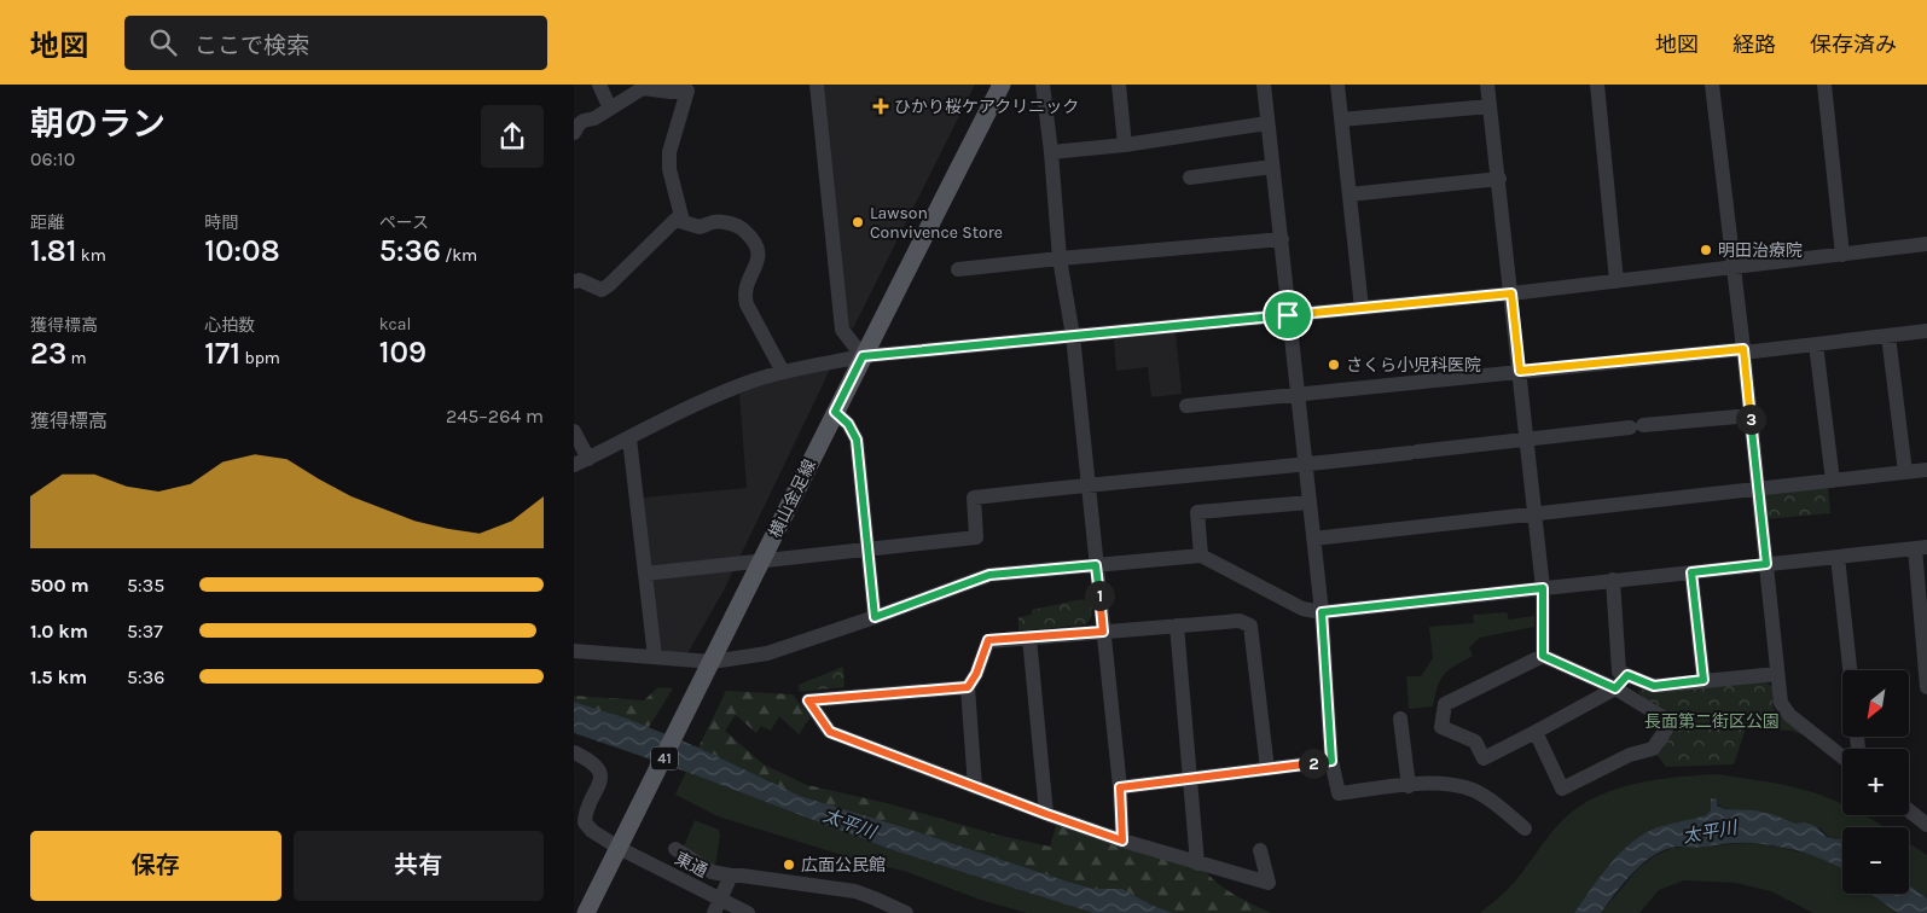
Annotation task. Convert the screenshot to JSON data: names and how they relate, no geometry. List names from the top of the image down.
{
  "streets": {
    "main road": ["横山金足線", "41"],
    "street": ["東通"]
  },
  "crossings": [
    ["横山金足線", "東通"]
  ],
  "water": ["太平川"],
  "parks": ["長面第二街区公園"],
  "places": {
    "health": ["ひかり桜ケアクリニック"],
    "other": [
      "Lawson Convivence Store",
      "明田治療院",
      "さくら小児科医院",
      "広面公民館"
    ]
  },
  "north": "bottom left",
  "page": {
    "header": "地図",
    "search": "ここで検索",
    "nav": ["地図", "経路", "保存済み"],
    "heading": ["朝のラン", "06:10"],
    "stats": [
      ["距離", "1.81 km"],
      ["時間", "10:08"],
      ["ペース", "5:36 /km"],
      ["獲得標高", "23 m"],
      ["心拍数", "171 bpm"],
      ["kcal", "109"]
    ],
    "chart": ["獲得標高", "245–264 m"],
    "pins": ["3", "1", "2"],
    "list": [
      {
        "name": "500 m",
        "note": "5:35"
      },
      {
        "name": "1.0 km",
        "note": "5:37"
      },
      {
        "name": "1.5 km",
        "note": "5:36"
      }
    ],
    "map_buttons": ["+", "−"],
    "buttons": ["保存", "共有"]
  }
}
